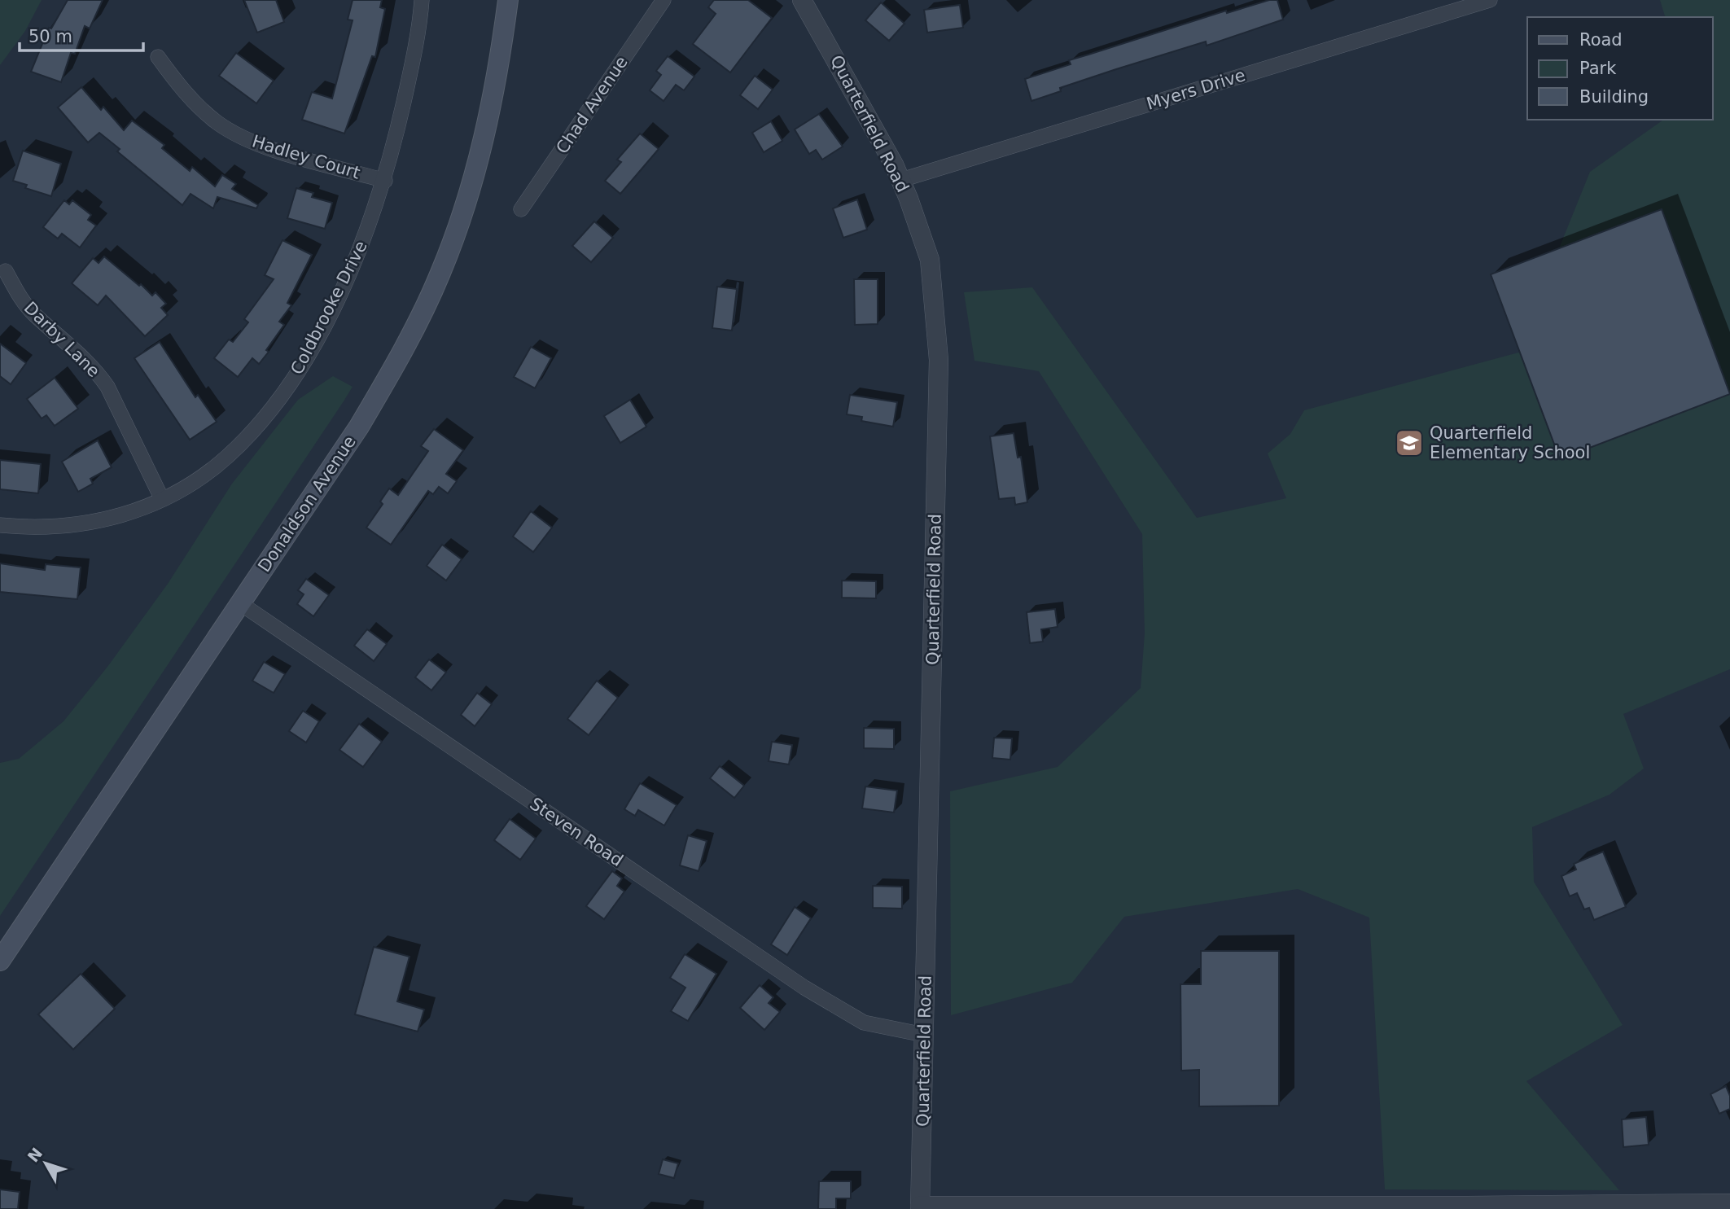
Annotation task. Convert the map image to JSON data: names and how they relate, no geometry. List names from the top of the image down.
{
  "streets": {
    "main road": ["Donaldson Avenue"],
    "street": [
      "Myers Drive",
      "Chad Avenue",
      "Quarterfield Road",
      "Hadley Court",
      "Coldbrooke Drive",
      "Darby Lane",
      "Steven Road"
    ]
  },
  "crossings": [
    ["Myers Drive", "Quarterfield Road"],
    ["Quarterfield Road", "Steven Road"],
    ["Hadley Court", "Coldbrooke Drive"],
    ["Coldbrooke Drive", "Darby Lane"],
    ["Donaldson Avenue", "Steven Road"]
  ],
  "places": {
    "school or university": ["Quarterfield Elementary School"]
  },
  "legend": ["Road", "Park", "Building"],
  "scale_bar": "50 m",
  "north": "top left"
}
